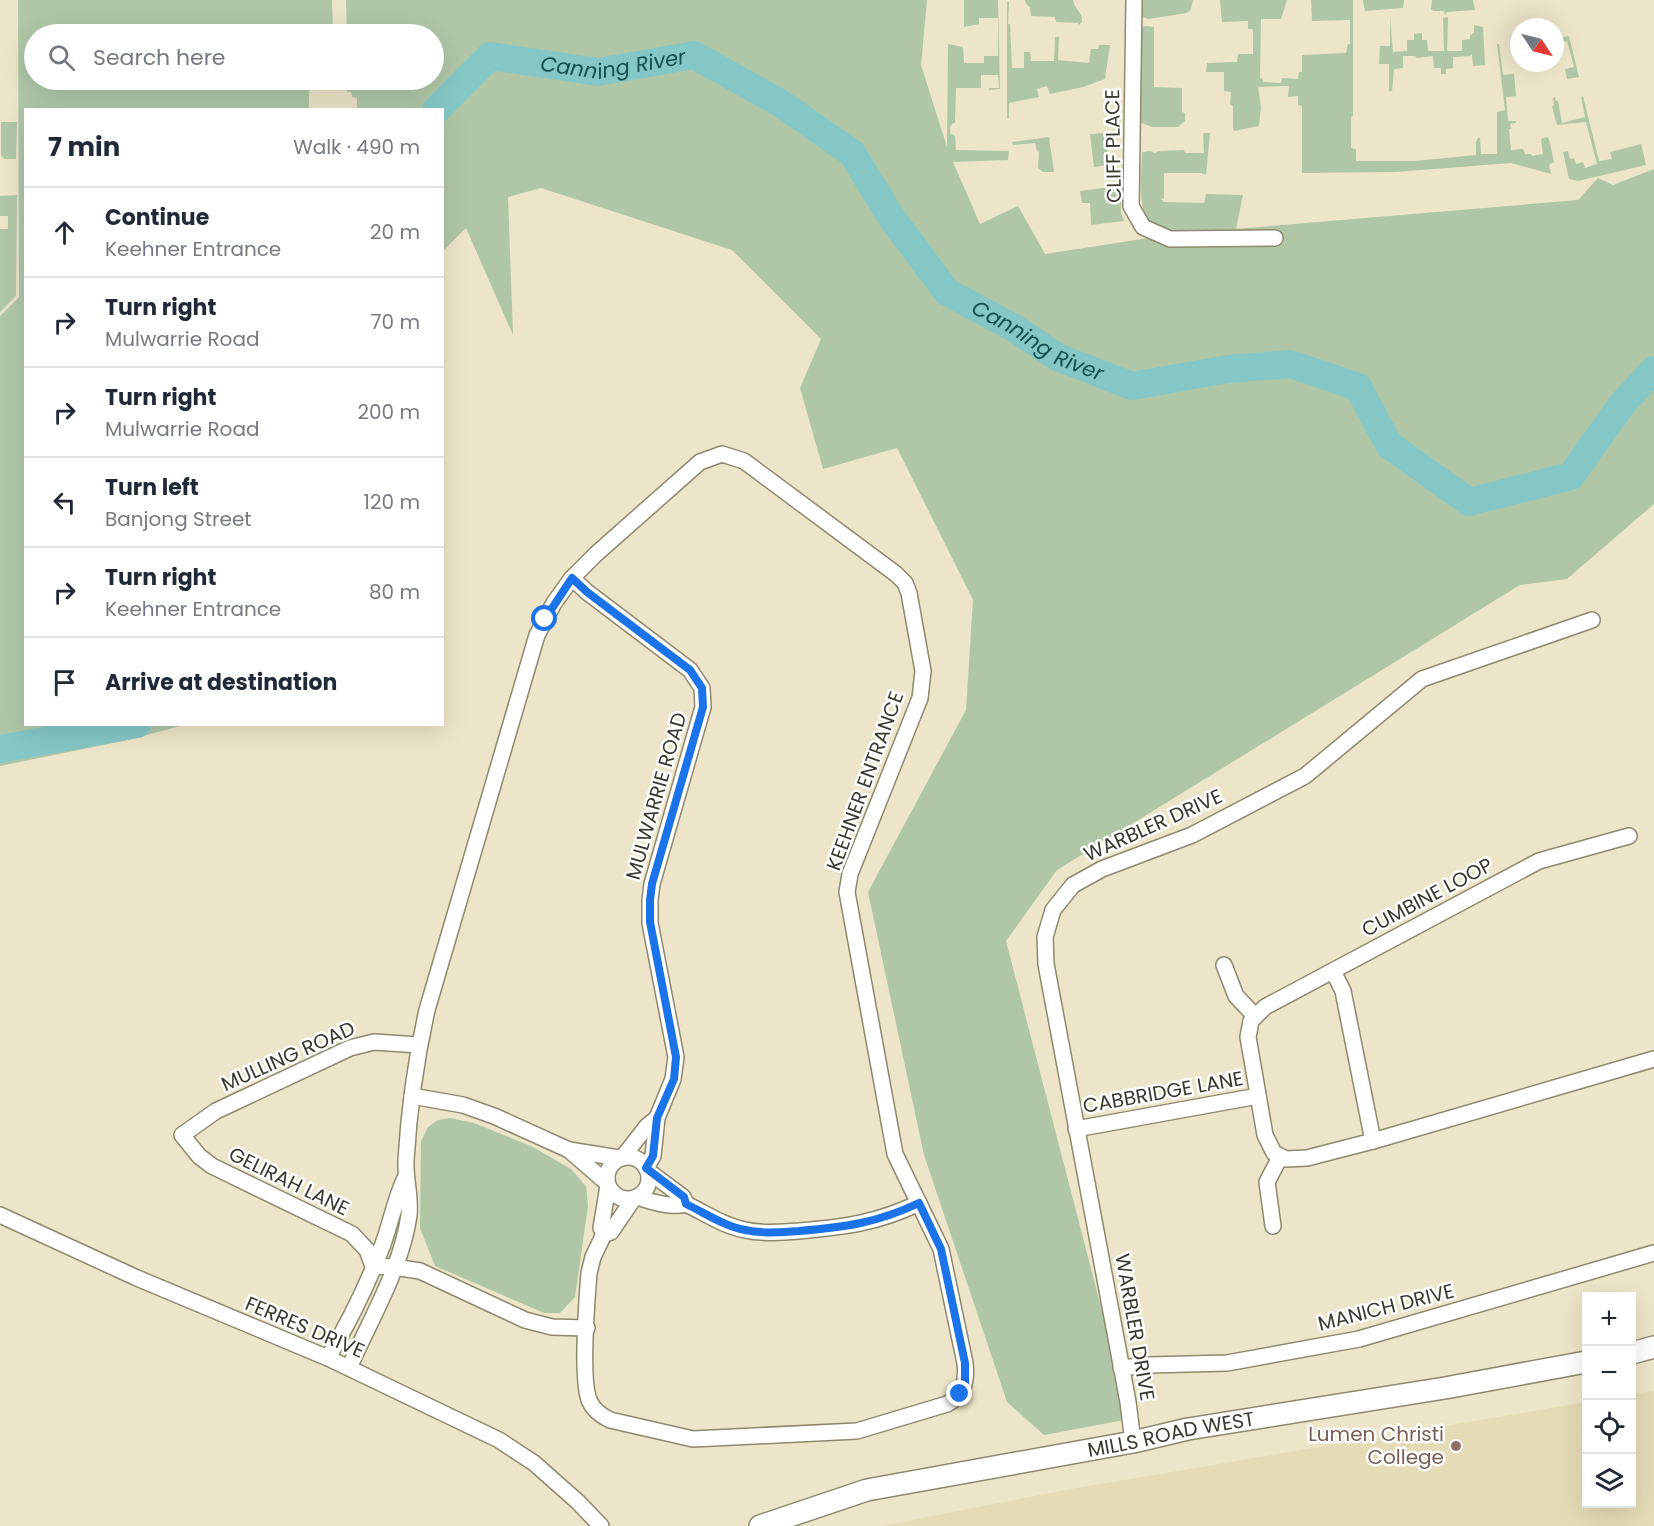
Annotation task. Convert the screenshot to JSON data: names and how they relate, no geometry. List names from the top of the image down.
{
  "streets": {
    "main road": ["MILLS ROAD WEST"],
    "street": [
      "CLIFF PLACE",
      "KEEHNER ENTRANCE",
      "MULWARRIE ROAD",
      "WARBLER DRIVE",
      "CUMBINE LOOP",
      "MULLING ROAD",
      "CABBRIDGE LANE",
      "GELIRAH LANE",
      "MANICH DRIVE",
      "FERRES DRIVE"
    ]
  },
  "crossings": [
    ["KEEHNER ENTRANCE", "MULWARRIE ROAD"],
    ["KEEHNER ENTRANCE", "MULLING ROAD"],
    ["KEEHNER ENTRANCE", "GELIRAH LANE"],
    ["KEEHNER ENTRANCE", "FERRES DRIVE"],
    ["WARBLER DRIVE", "CABBRIDGE LANE"],
    ["WARBLER DRIVE", "MANICH DRIVE"],
    ["WARBLER DRIVE", "MILLS ROAD WEST"],
    ["MULLING ROAD", "GELIRAH LANE"]
  ],
  "water": ["Canning River"],
  "places": ["Lumen Christi College"],
  "north": "bottom right",
  "page": {
    "search": "Search here",
    "heading": ["7 min", "Walk · 490 m"],
    "list": [
      ["Continue", "Keehner Entrance", "20 m"],
      ["Turn right", "Mulwarrie Road", "70 m"],
      ["Turn right", "Mulwarrie Road", "200 m"],
      ["Turn left", "Banjong Street", "120 m"],
      ["Turn right", "Keehner Entrance", "80 m"],
      "Arrive at destination"
    ],
    "map_buttons": ["+", "−"]
  }
}
